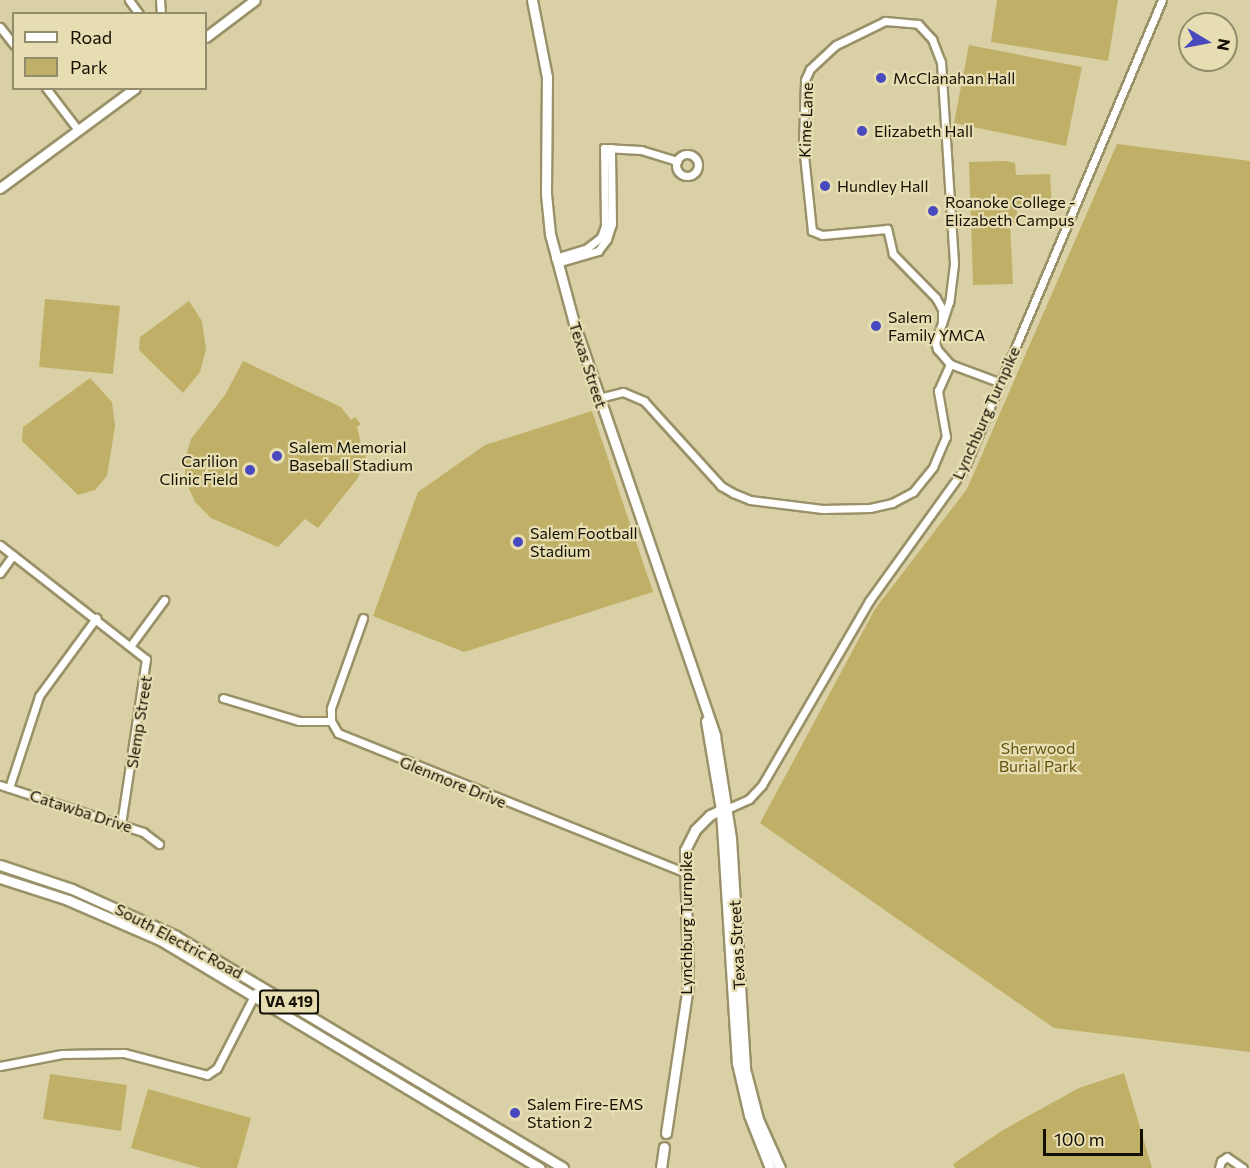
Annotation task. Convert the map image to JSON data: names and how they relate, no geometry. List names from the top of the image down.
{
  "streets": {
    "main road": [
      "Texas Street",
      "Lynchburg Turnpike",
      "South Electric Road",
      "VA 419"
    ],
    "street": [
      "Kime Lane",
      "Slemp Street",
      "Glenmore Drive",
      "Catawba Drive"
    ]
  },
  "crossings": [
    ["Texas Street", "Lynchburg Turnpike"],
    ["Lynchburg Turnpike", "Glenmore Drive"],
    ["Slemp Street", "Catawba Drive"]
  ],
  "parks": ["Sherwood Burial Park"],
  "places": [
    "McClanahan Hall",
    "Elizabeth Hall",
    "Hundley Hall",
    "Roanoke College - Elizabeth Campus",
    "Salem Family YMCA",
    "Salem Memorial Baseball Stadium",
    "Carilion Clinic Field",
    "Salem Football Stadium",
    "Salem Fire-EMS Station 2"
  ],
  "legend": ["Road", "Park"],
  "scale_bar": "100 m",
  "north": "right"
}
